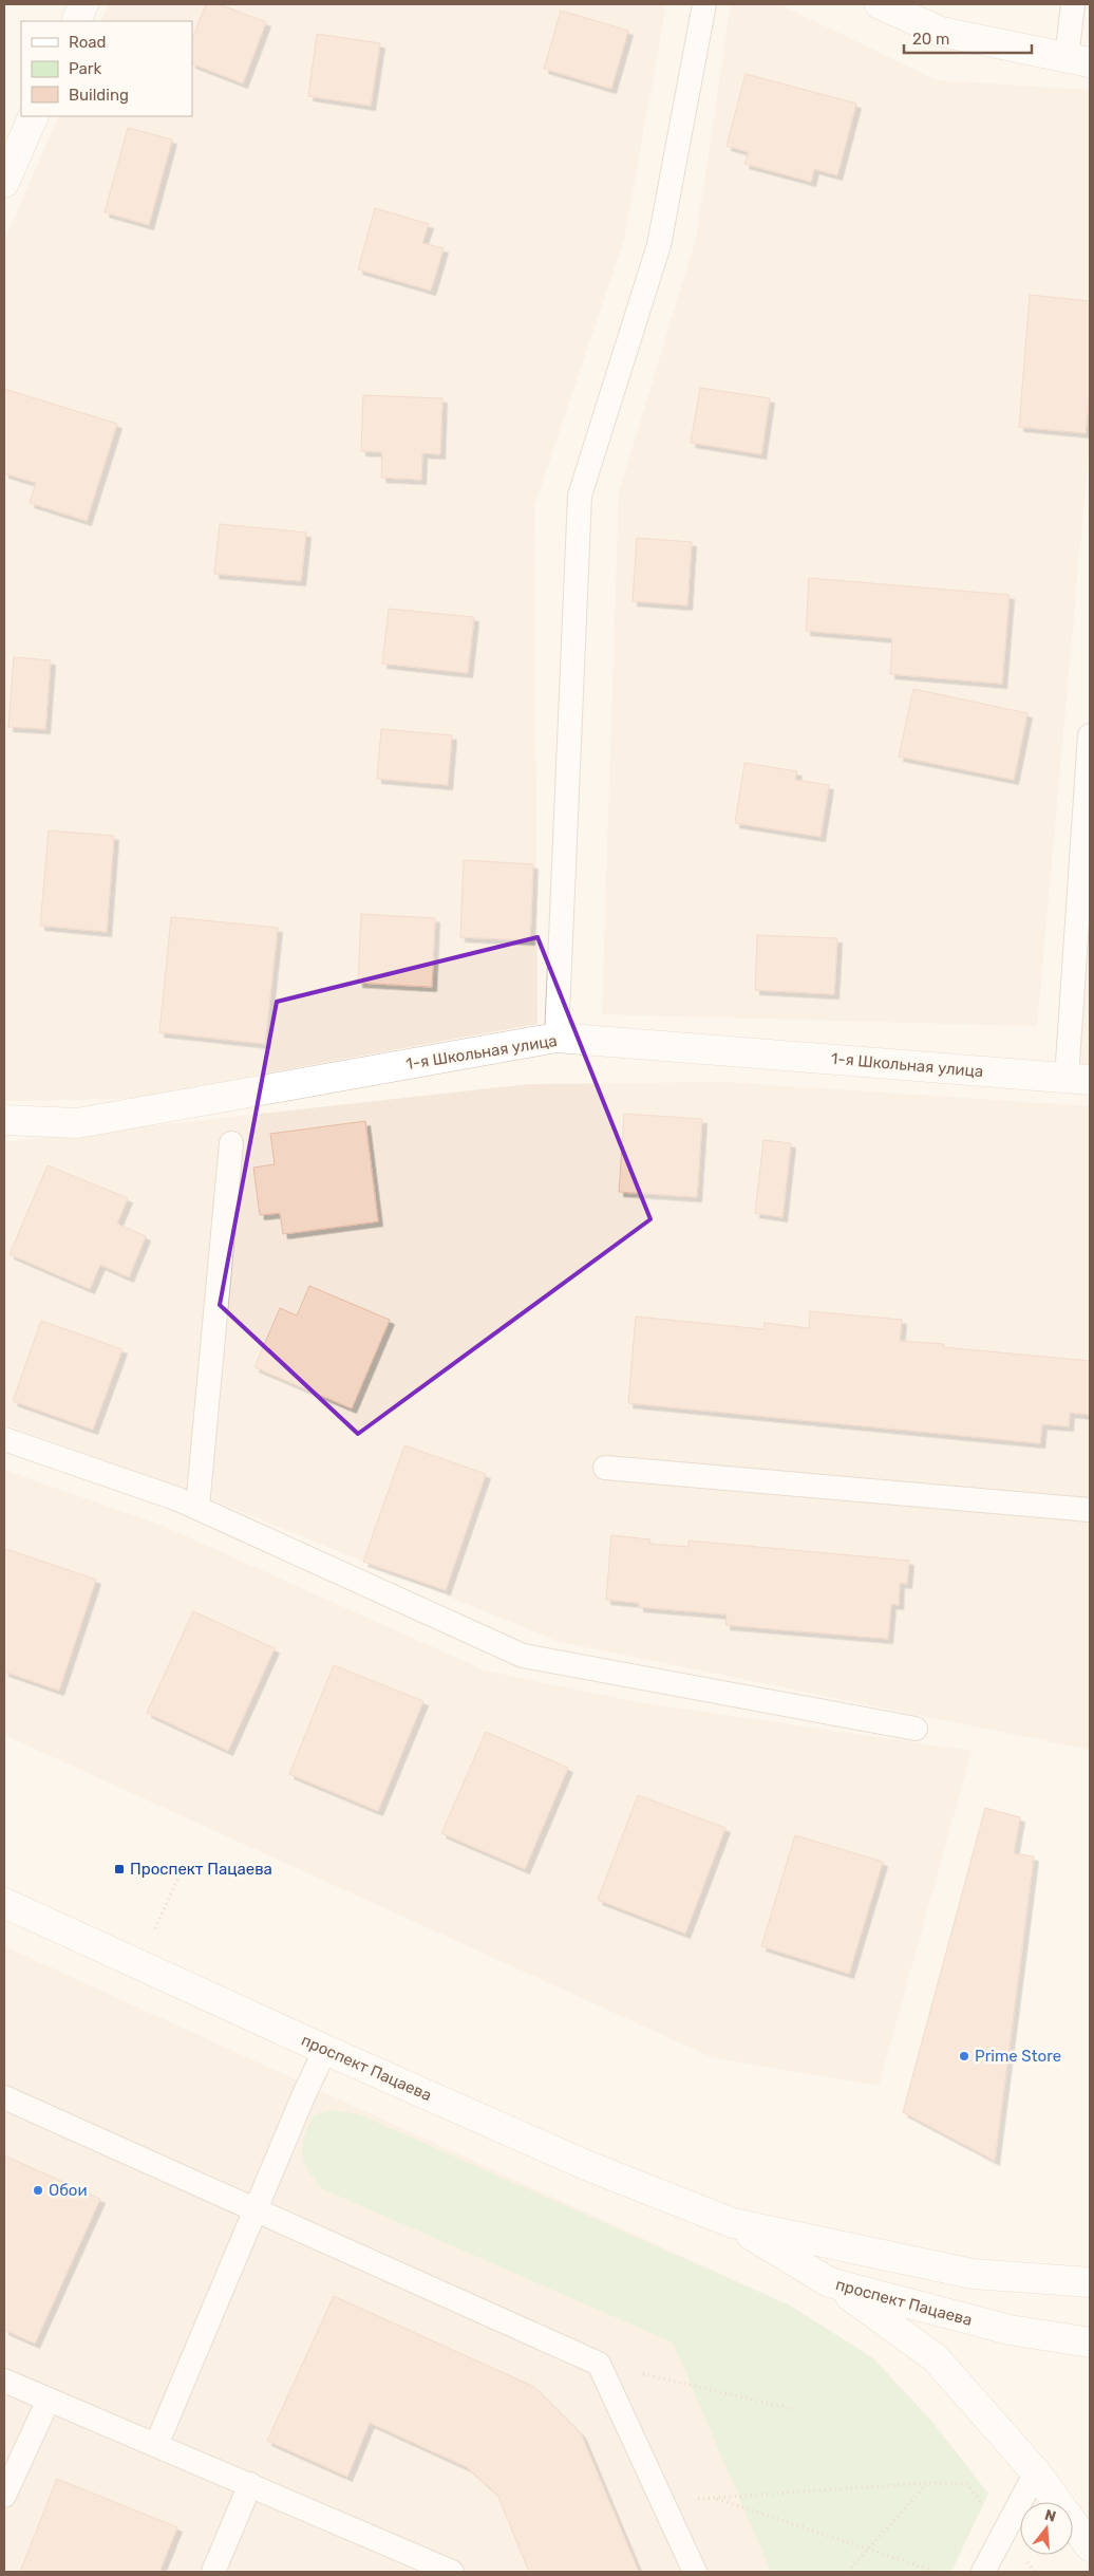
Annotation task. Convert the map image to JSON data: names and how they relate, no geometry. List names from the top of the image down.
{
  "streets": {
    "main road": ["1-я Школьная улица", "проспект Пацаева"]
  },
  "places": {
    "transit": ["Проспект Пацаева"],
    "other": ["Prime Store", "Обои"]
  },
  "legend": ["Road", "Park", "Building"],
  "scale_bar": "20 m",
  "north": "top"
}
